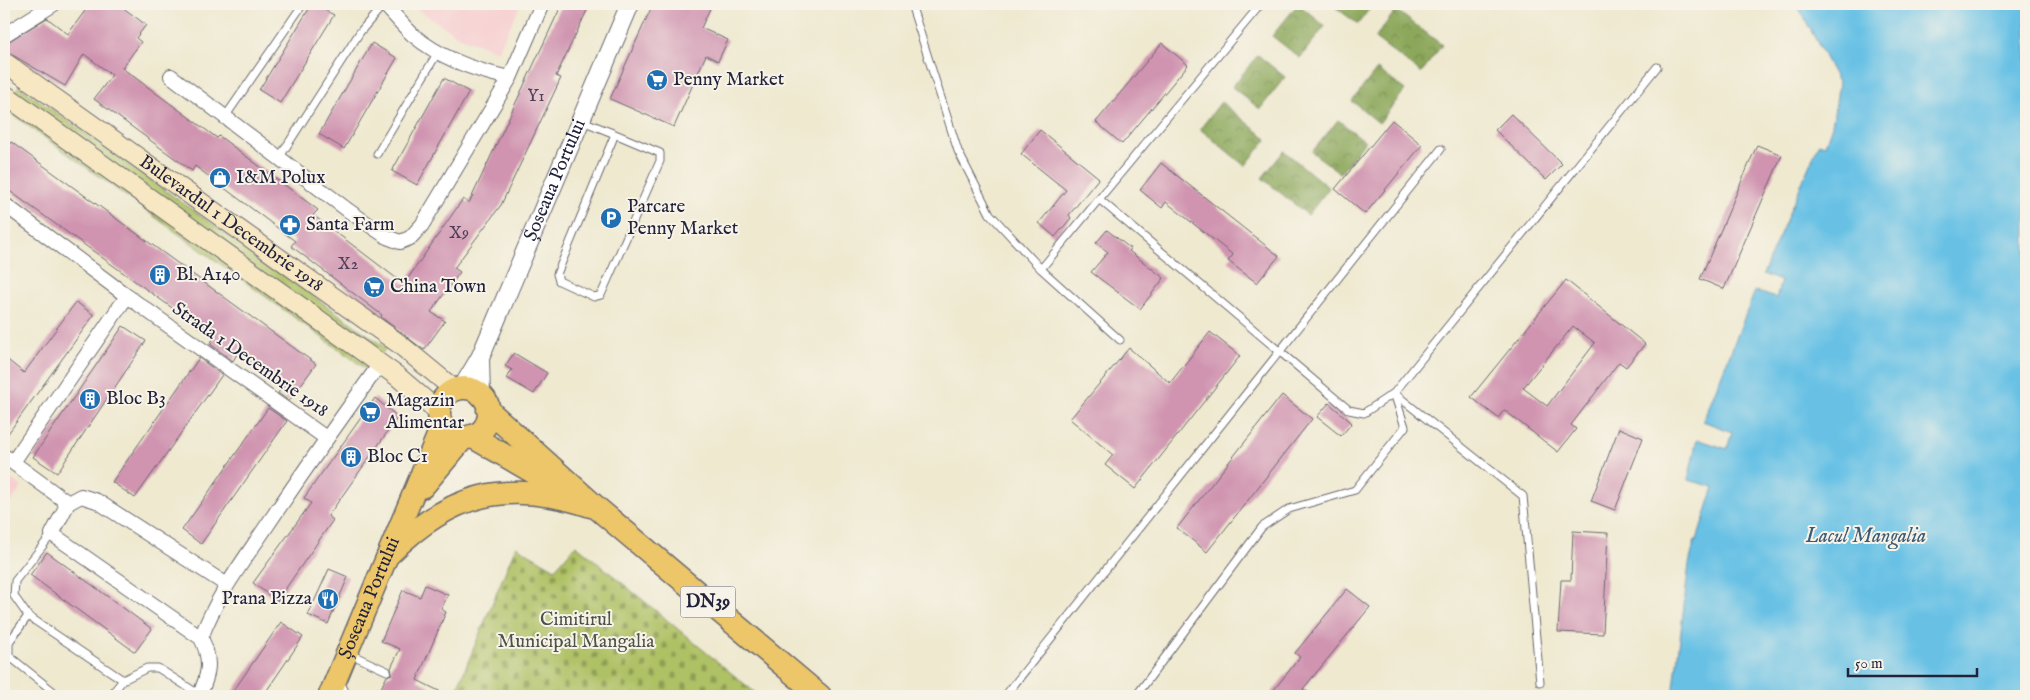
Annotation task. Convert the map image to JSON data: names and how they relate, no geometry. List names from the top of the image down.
{
  "streets": {
    "highway": ["Bulevardul 1 Decembrie 1918", "DN39"],
    "main road": ["Șoseaua Portului"],
    "street": ["Strada 1 Decembrie 1918"]
  },
  "crossings": [
    ["Șoseaua Portului", "Bulevardul 1 Decembrie 1918"]
  ],
  "water": ["Lacul Mangalia"],
  "parks": ["Cimitirul Municipal Mangalia"],
  "places": {
    "supermarket": ["Penny Market", "China Town", "Magazin Alimentar"],
    "shop": ["I&M Polux"],
    "parking": ["Parcare Penny Market"],
    "pharmacy": ["Santa Farm"],
    "building": ["Bl. A140", "Bloc B3", "Bloc C1"],
    "restaurant": ["Prana Pizza"]
  },
  "house_numbers": ["Y1", "X9", "X2"],
  "scale_bar": "50 m"
}
